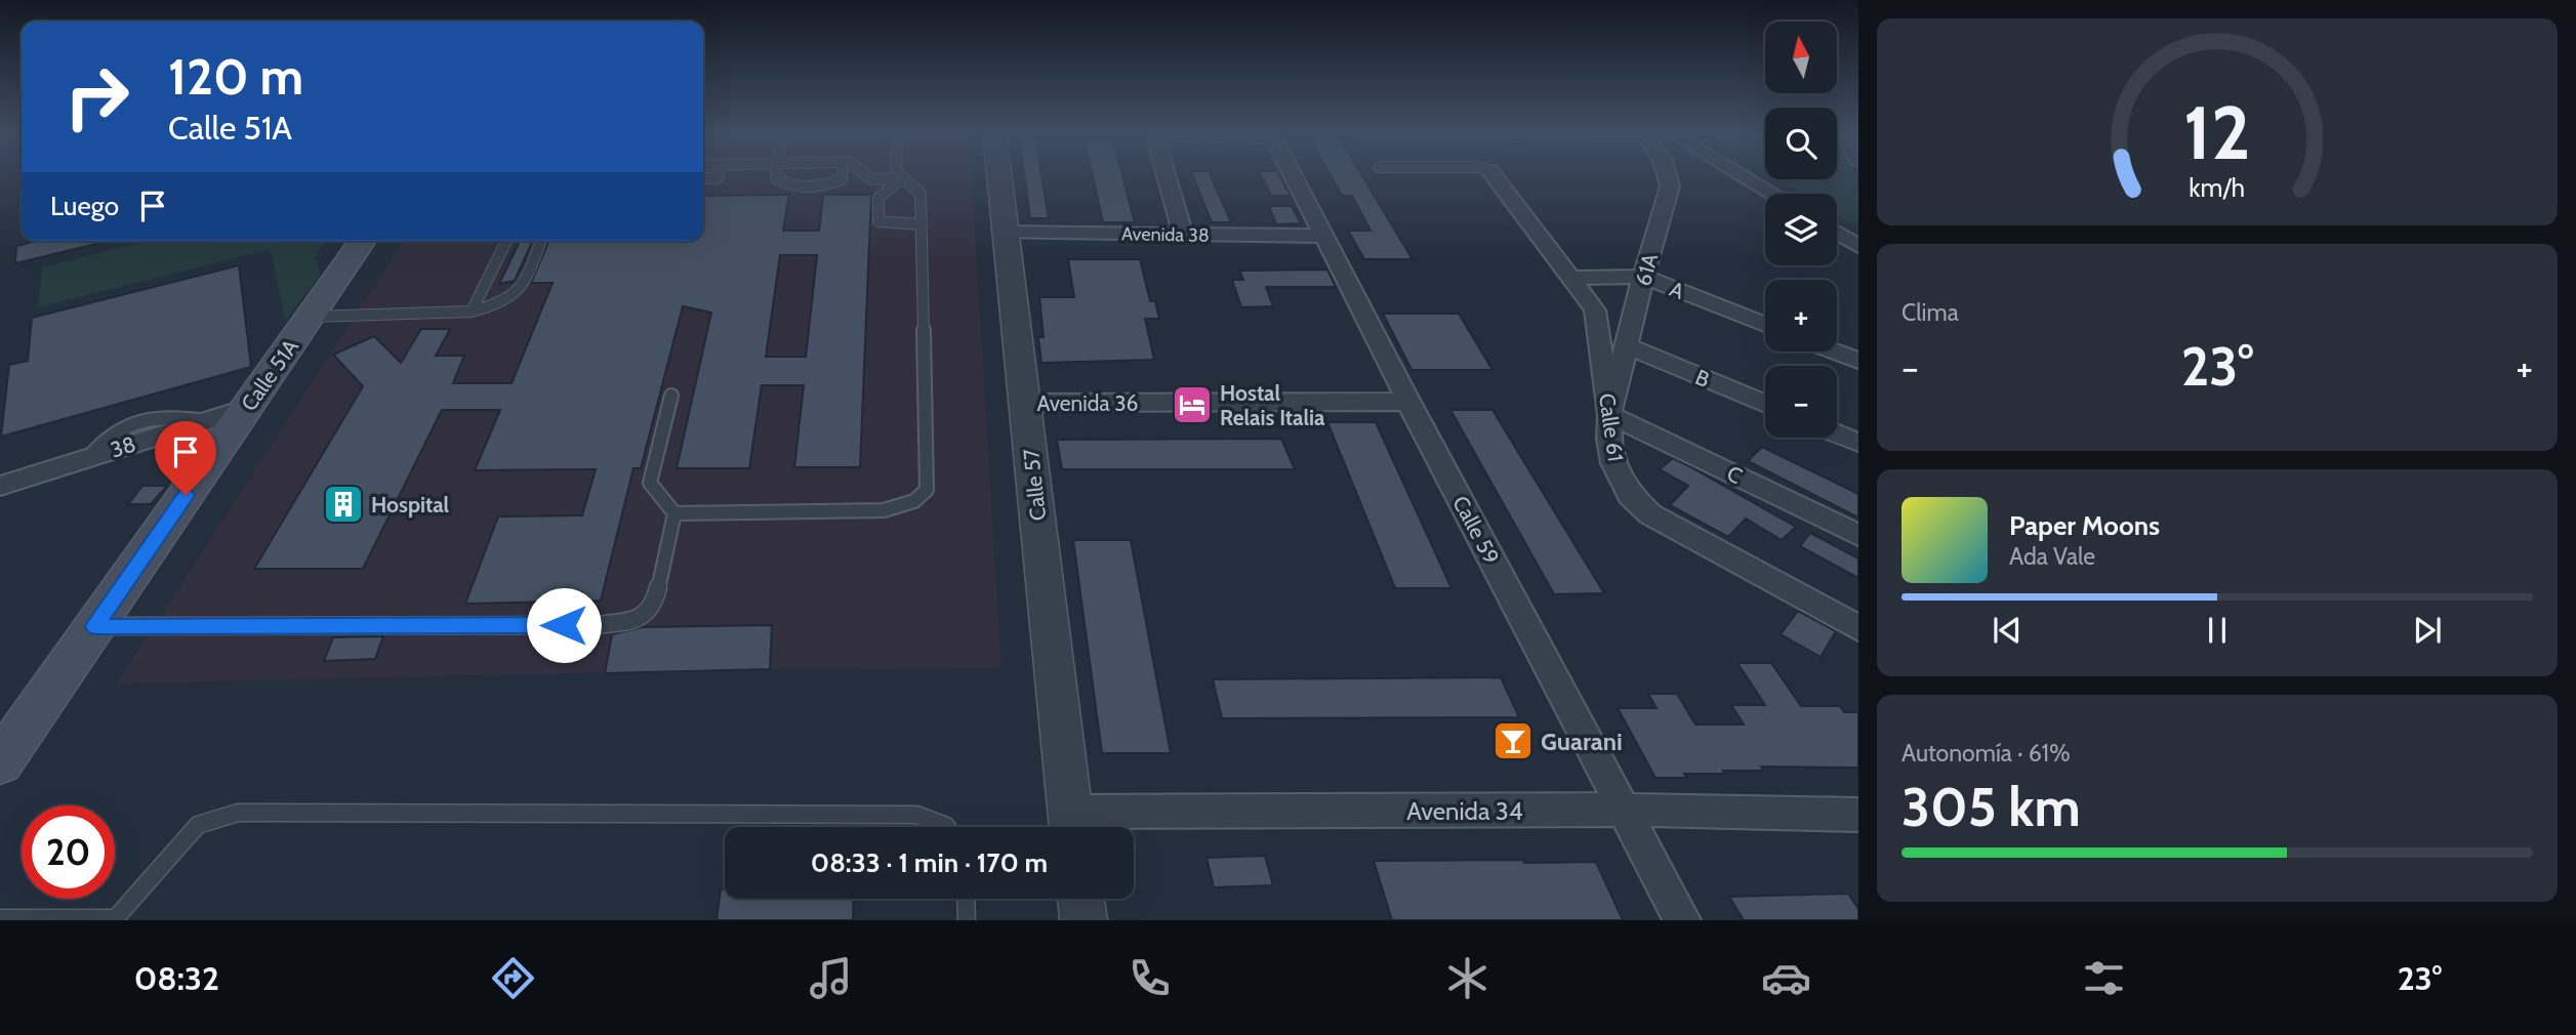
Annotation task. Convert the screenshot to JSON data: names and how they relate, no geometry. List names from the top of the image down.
{
  "streets": {
    "main road": ["Calle 51A"],
    "street": [
      "Avenida 38",
      "61A",
      "A",
      "B",
      "Avenida 36",
      "Calle 61",
      "38",
      "C",
      "Calle 57",
      "Calle 59",
      "Avenida 34"
    ]
  },
  "crossings": [
    ["Avenida 38", "Calle 57"],
    ["Avenida 38", "Calle 59"],
    ["61A", "A"],
    ["61A", "B"],
    ["61A", "Calle 61"],
    ["61A", "C"],
    ["A", "Calle 61"],
    ["Calle 51A", "38"],
    ["Avenida 36", "Calle 57"],
    ["Avenida 36", "Calle 59"],
    ["Calle 61", "C"],
    ["Calle 57", "Avenida 34"],
    ["Calle 59", "Avenida 34"]
  ],
  "places": {
    "hotel": ["Hostal Relais Italia"],
    "building": ["Hospital"],
    "bar": ["Guarani"]
  },
  "north": "top",
  "page": {
    "map_buttons": ["+", "−"],
    "turn": ["120 m", "Calle 51A"],
    "then": "Luego",
    "tile": [
      "Clima",
      ["Autonomía · 61%", "305 km"]
    ],
    "heat": ["−", "23°", "+"],
    "song": ["Paper Moons", "Ada Vale"],
    "limit": "20",
    "trip": "08:33 · 1 min · 170 m",
    "tabs": ["08:32", "23°"],
    "gauge": ["12", "km/h"]
  }
}
